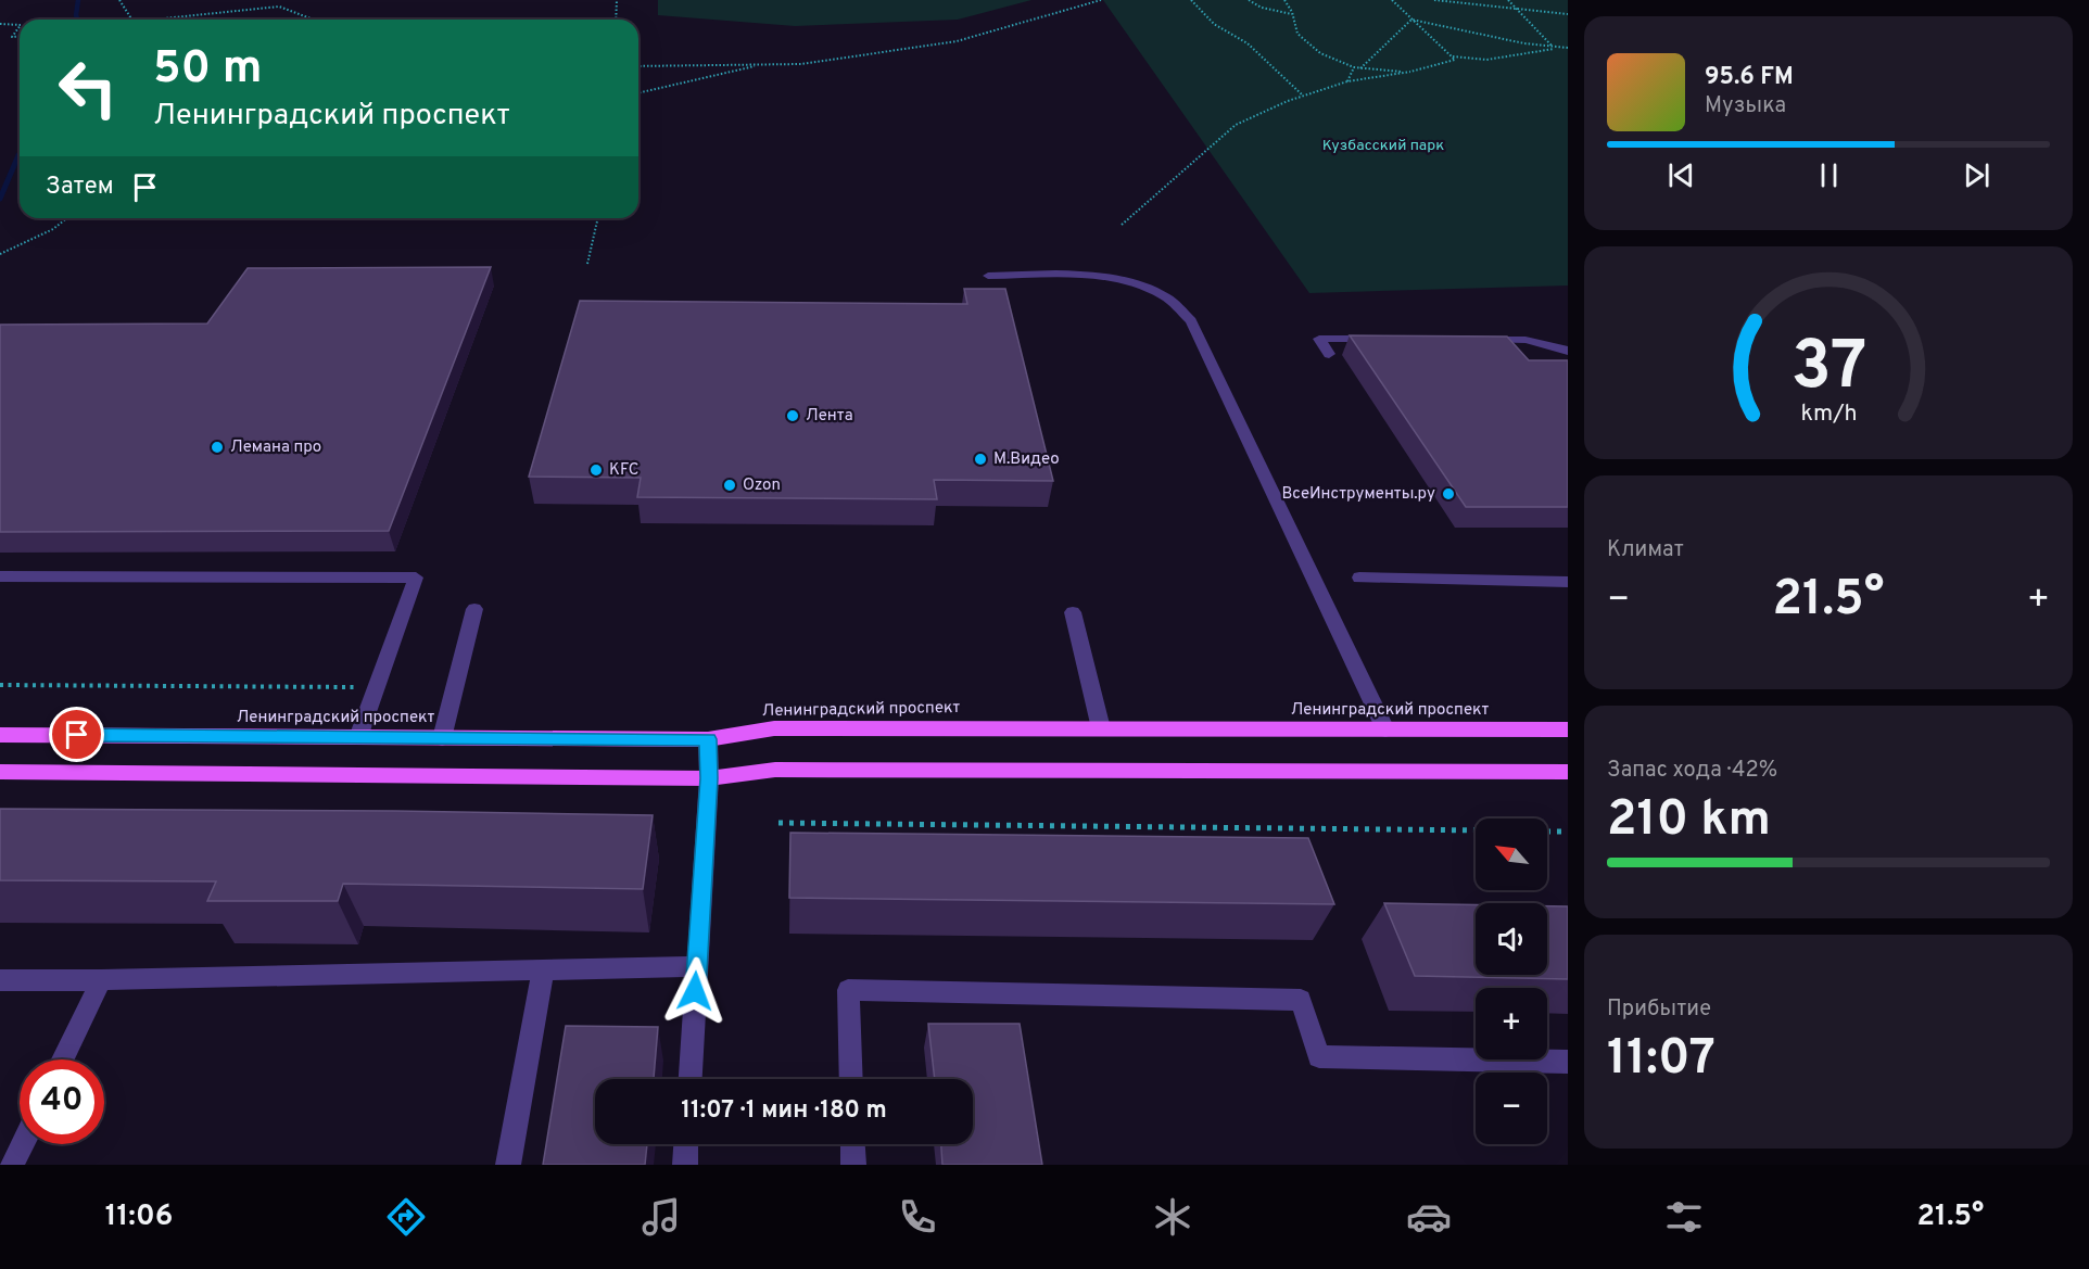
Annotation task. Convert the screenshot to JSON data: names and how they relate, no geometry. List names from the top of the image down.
{
  "streets": {
    "main road": ["Ленинградский проспект"]
  },
  "parks": ["Кузбасский парк"],
  "places": [
    "Лента",
    "Лемана про",
    "М.Видео",
    "KFC",
    "Ozon",
    "ВсеИнструменты.ру"
  ],
  "north": "top left",
  "page": {
    "turn": ["50 m", "Ленинградский проспект"],
    "song": ["95.6 FM", "Музыка"],
    "then": "Затем",
    "tile": [
      "Климат",
      ["Запас хода · 42%", "210 km"],
      ["Прибытие", "11:07"]
    ],
    "heat": ["−", "21.5°", "+"],
    "map_buttons": ["+", "−"],
    "limit": "40",
    "trip": "11:07 · 1 мин · 180 m",
    "tabs": ["11:06", "21.5°"],
    "gauge": ["37", "km/h"]
  }
}
